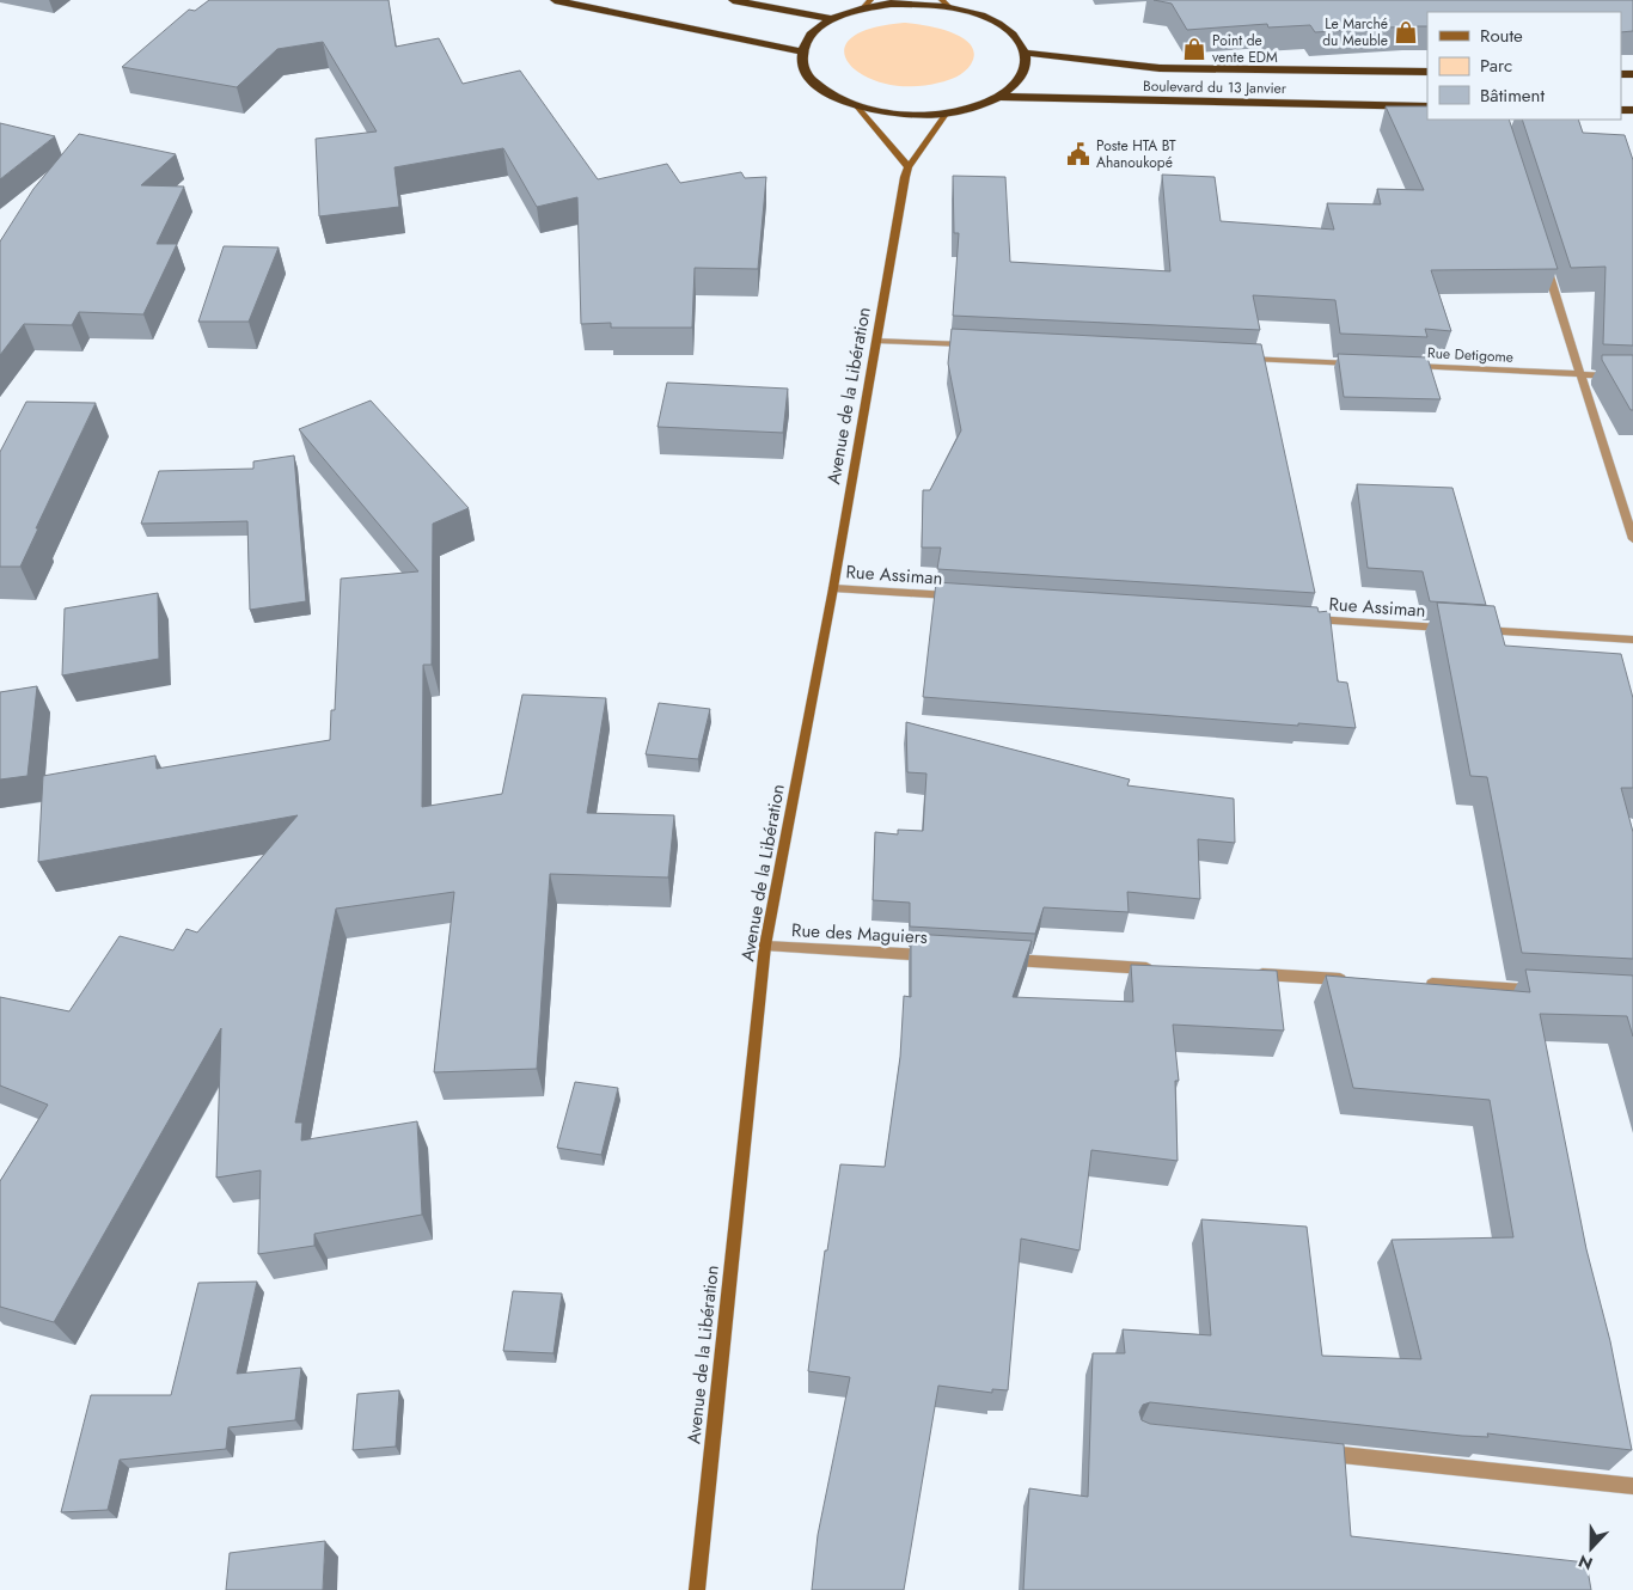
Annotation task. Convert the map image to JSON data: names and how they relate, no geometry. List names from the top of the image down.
{
  "streets": {
    "highway": ["Boulevard du 13 Janvier"],
    "main road": ["Avenue de la Libération"],
    "street": ["Rue Detigome", "Rue Assiman", "Rue des Maguiers"]
  },
  "crossings": [
    ["Avenue de la Libération", "Rue Assiman"],
    ["Avenue de la Libération", "Rue des Maguiers"]
  ],
  "places": {
    "shop": ["Le Marché du Meuble", "Point de vente EDM"],
    "public building": ["Poste HTA BT Ahanoukopé"]
  },
  "legend": ["Route", "Parc", "Bâtiment"],
  "north": "bottom"
}
